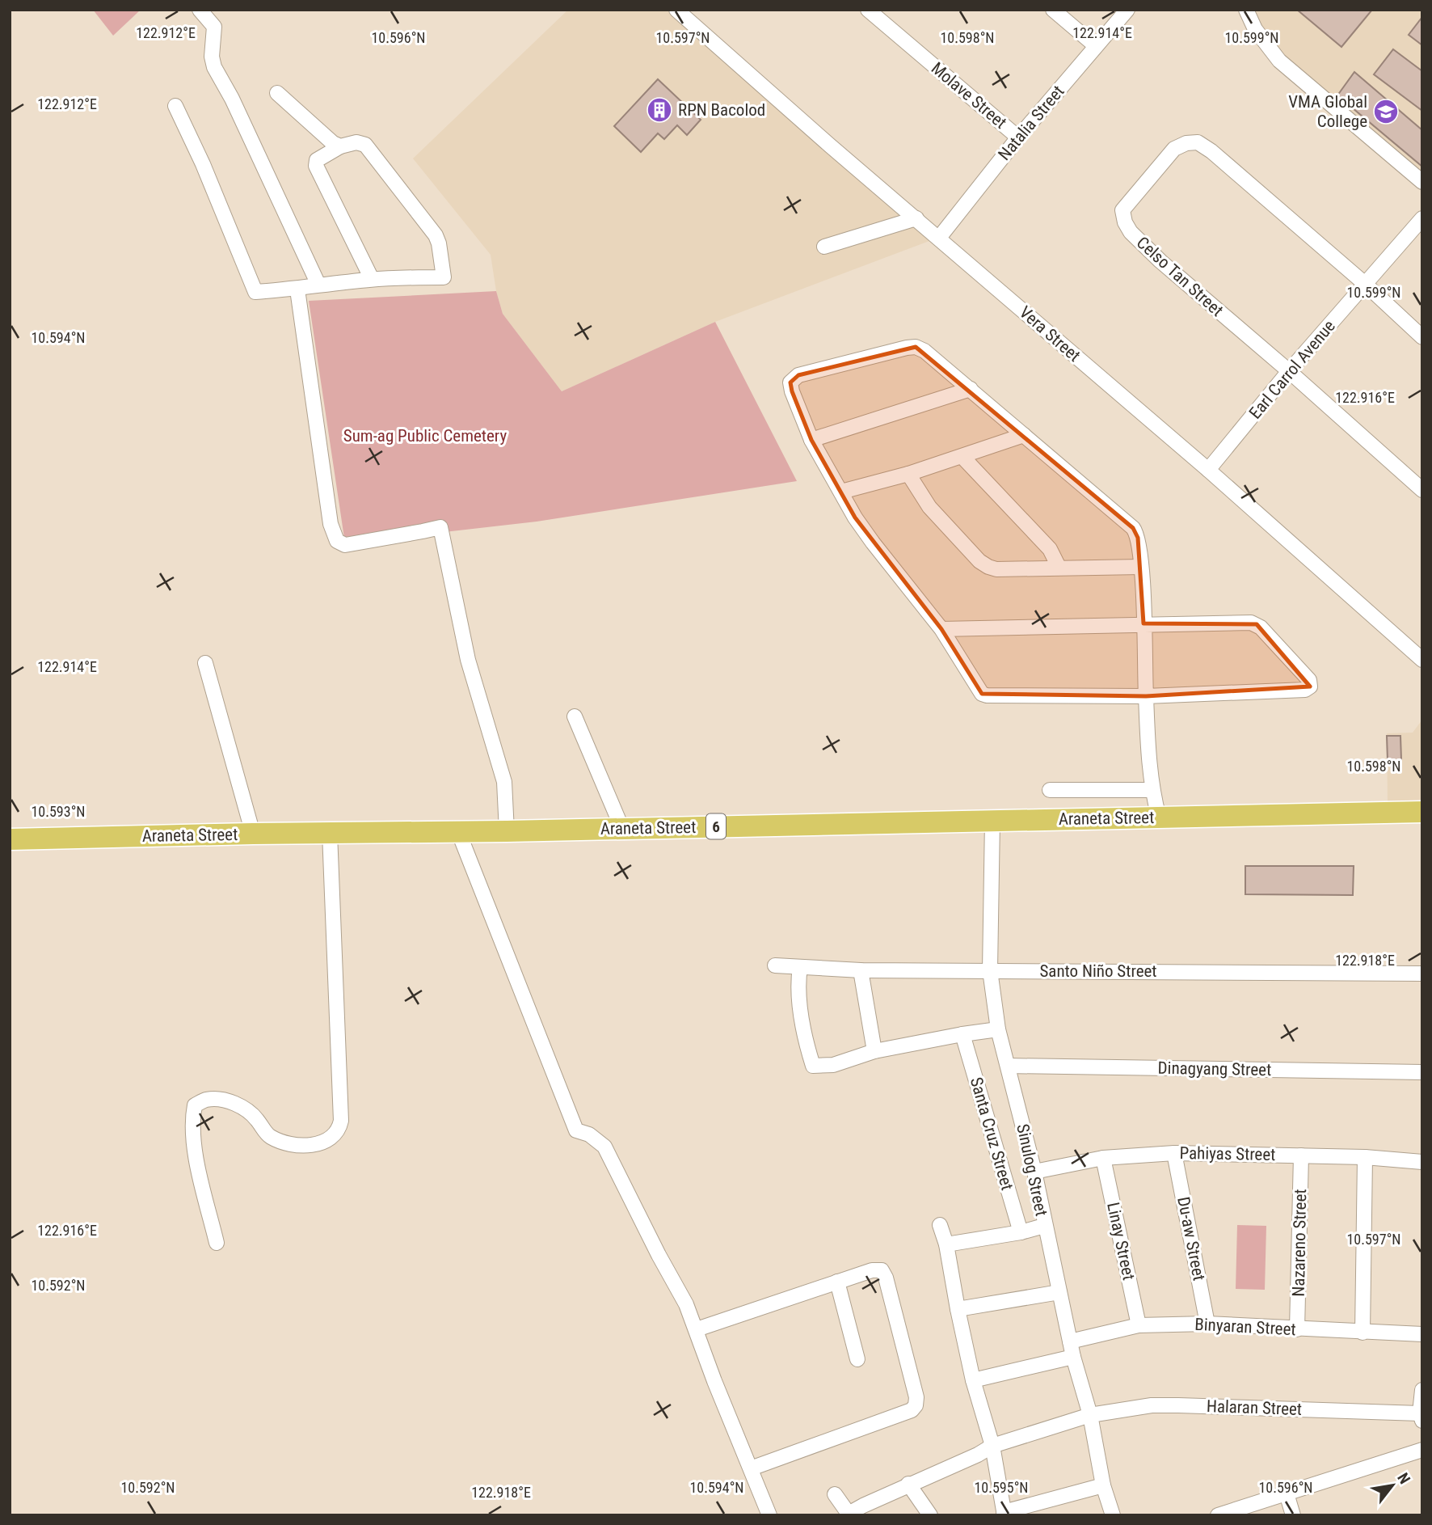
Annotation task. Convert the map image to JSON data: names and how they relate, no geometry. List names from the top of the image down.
{
  "streets": {
    "highway": ["Araneta Street", "6"],
    "street": [
      "Molave Street",
      "Natalia Street",
      "Celso Tan Street",
      "Vera Street",
      "Earl Carrol Avenue",
      "Santo Niño Street",
      "Dinagyang Street",
      "Santa Cruz Street",
      "Pahiyas Street",
      "Sinulog Street",
      "Du-aw Street",
      "Linay Street",
      "Nazareno Street",
      "Binyaran Street",
      "Halaran Street"
    ]
  },
  "crossings": [
    ["Molave Street", "Natalia Street"],
    ["Natalia Street", "Vera Street"],
    ["Celso Tan Street", "Earl Carrol Avenue"],
    ["Vera Street", "Earl Carrol Avenue"],
    ["Araneta Street", "Sinulog Street"],
    ["Santo Niño Street", "Sinulog Street"],
    ["Dinagyang Street", "Sinulog Street"],
    ["Pahiyas Street", "Sinulog Street"],
    ["Pahiyas Street", "Du-aw Street"],
    ["Pahiyas Street", "Linay Street"],
    ["Pahiyas Street", "Nazareno Street"],
    ["Sinulog Street", "Binyaran Street"],
    ["Sinulog Street", "Halaran Street"],
    ["Du-aw Street", "Binyaran Street"],
    ["Linay Street", "Binyaran Street"],
    ["Nazareno Street", "Binyaran Street"]
  ],
  "parks": ["Sum-ag Public Cemetery"],
  "places": {
    "building": ["RPN Bacolod"],
    "school or university": ["VMA Global College"]
  },
  "north": "top right",
  "coordinates": [
    "122.912°E",
    "122.914°E",
    "10.596°N",
    "10.597°N",
    "10.598°N",
    "10.599°N",
    "10.594°N",
    "122.916°E",
    "10.593°N",
    "122.918°E",
    "10.592°N",
    "10.595°N"
  ]
}
